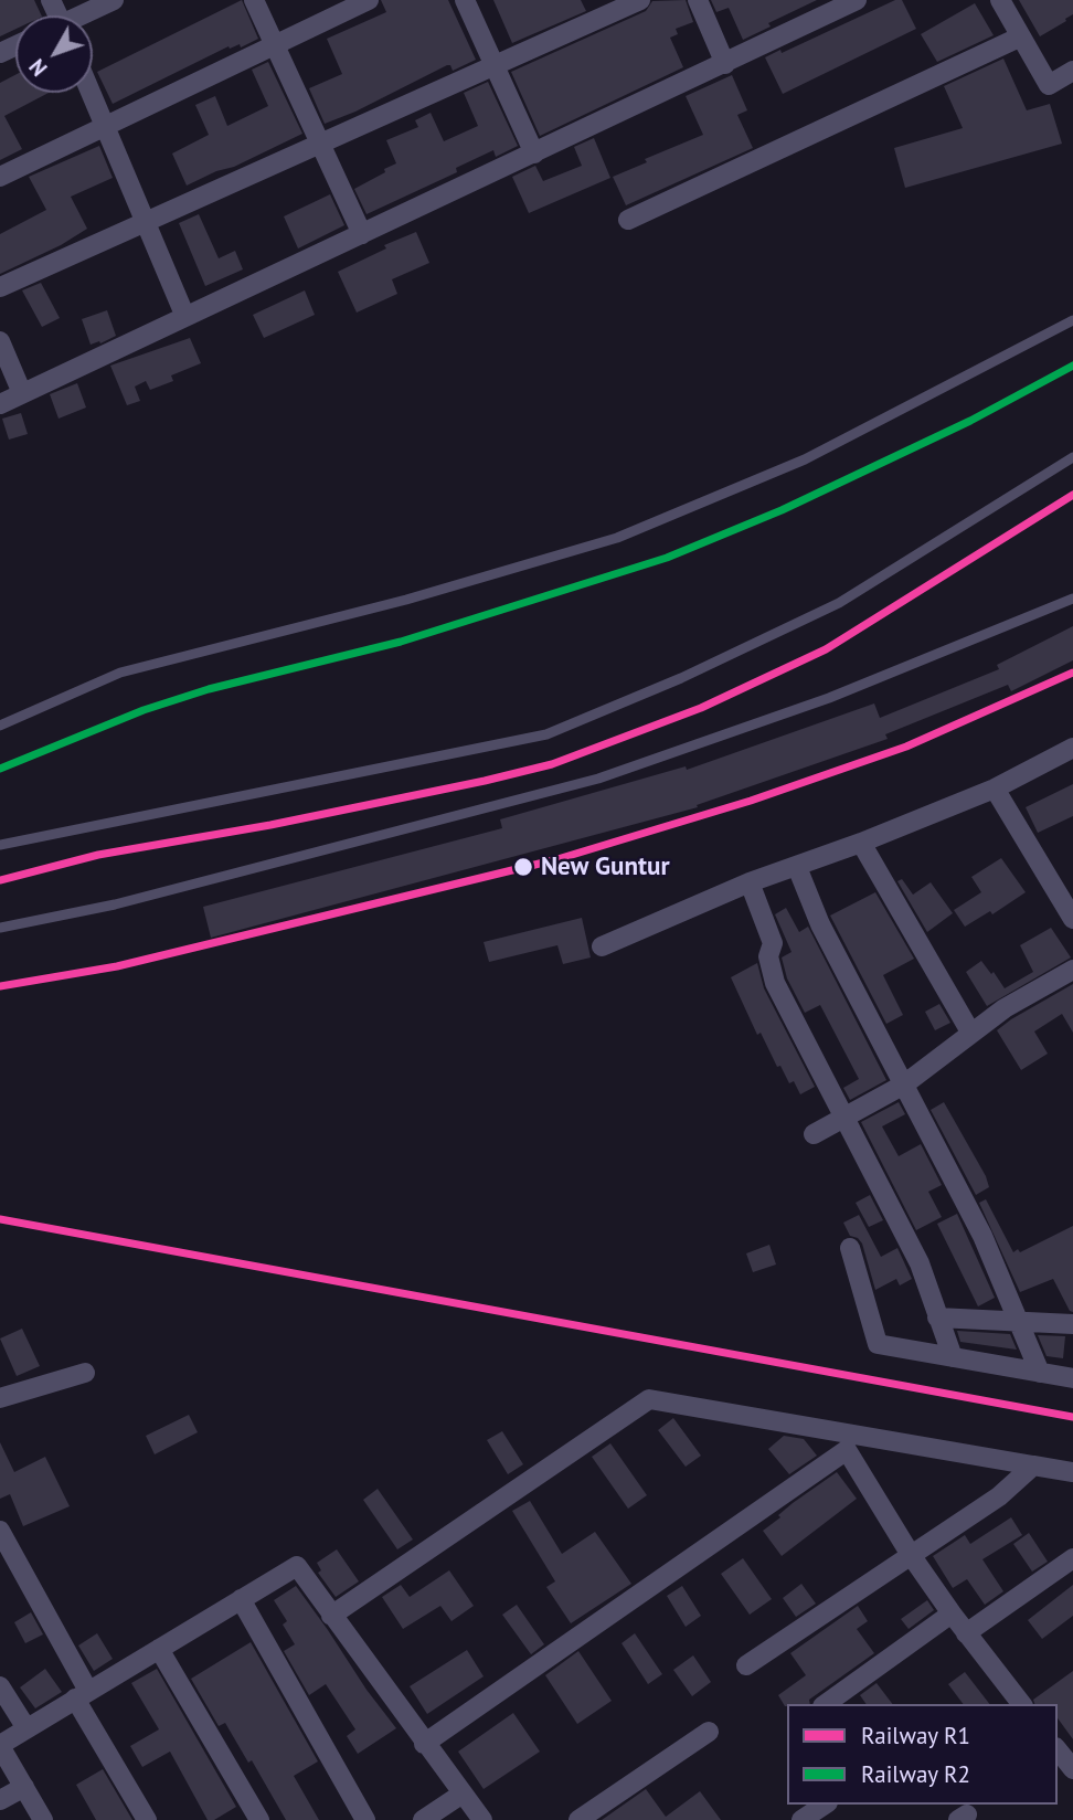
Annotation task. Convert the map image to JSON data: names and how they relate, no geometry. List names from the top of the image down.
{
  "places": ["New Guntur"],
  "lines": ["rail line R2", "rail line R1"],
  "legend": ["Railway R1", "Railway R2"],
  "north": "bottom left"
}
